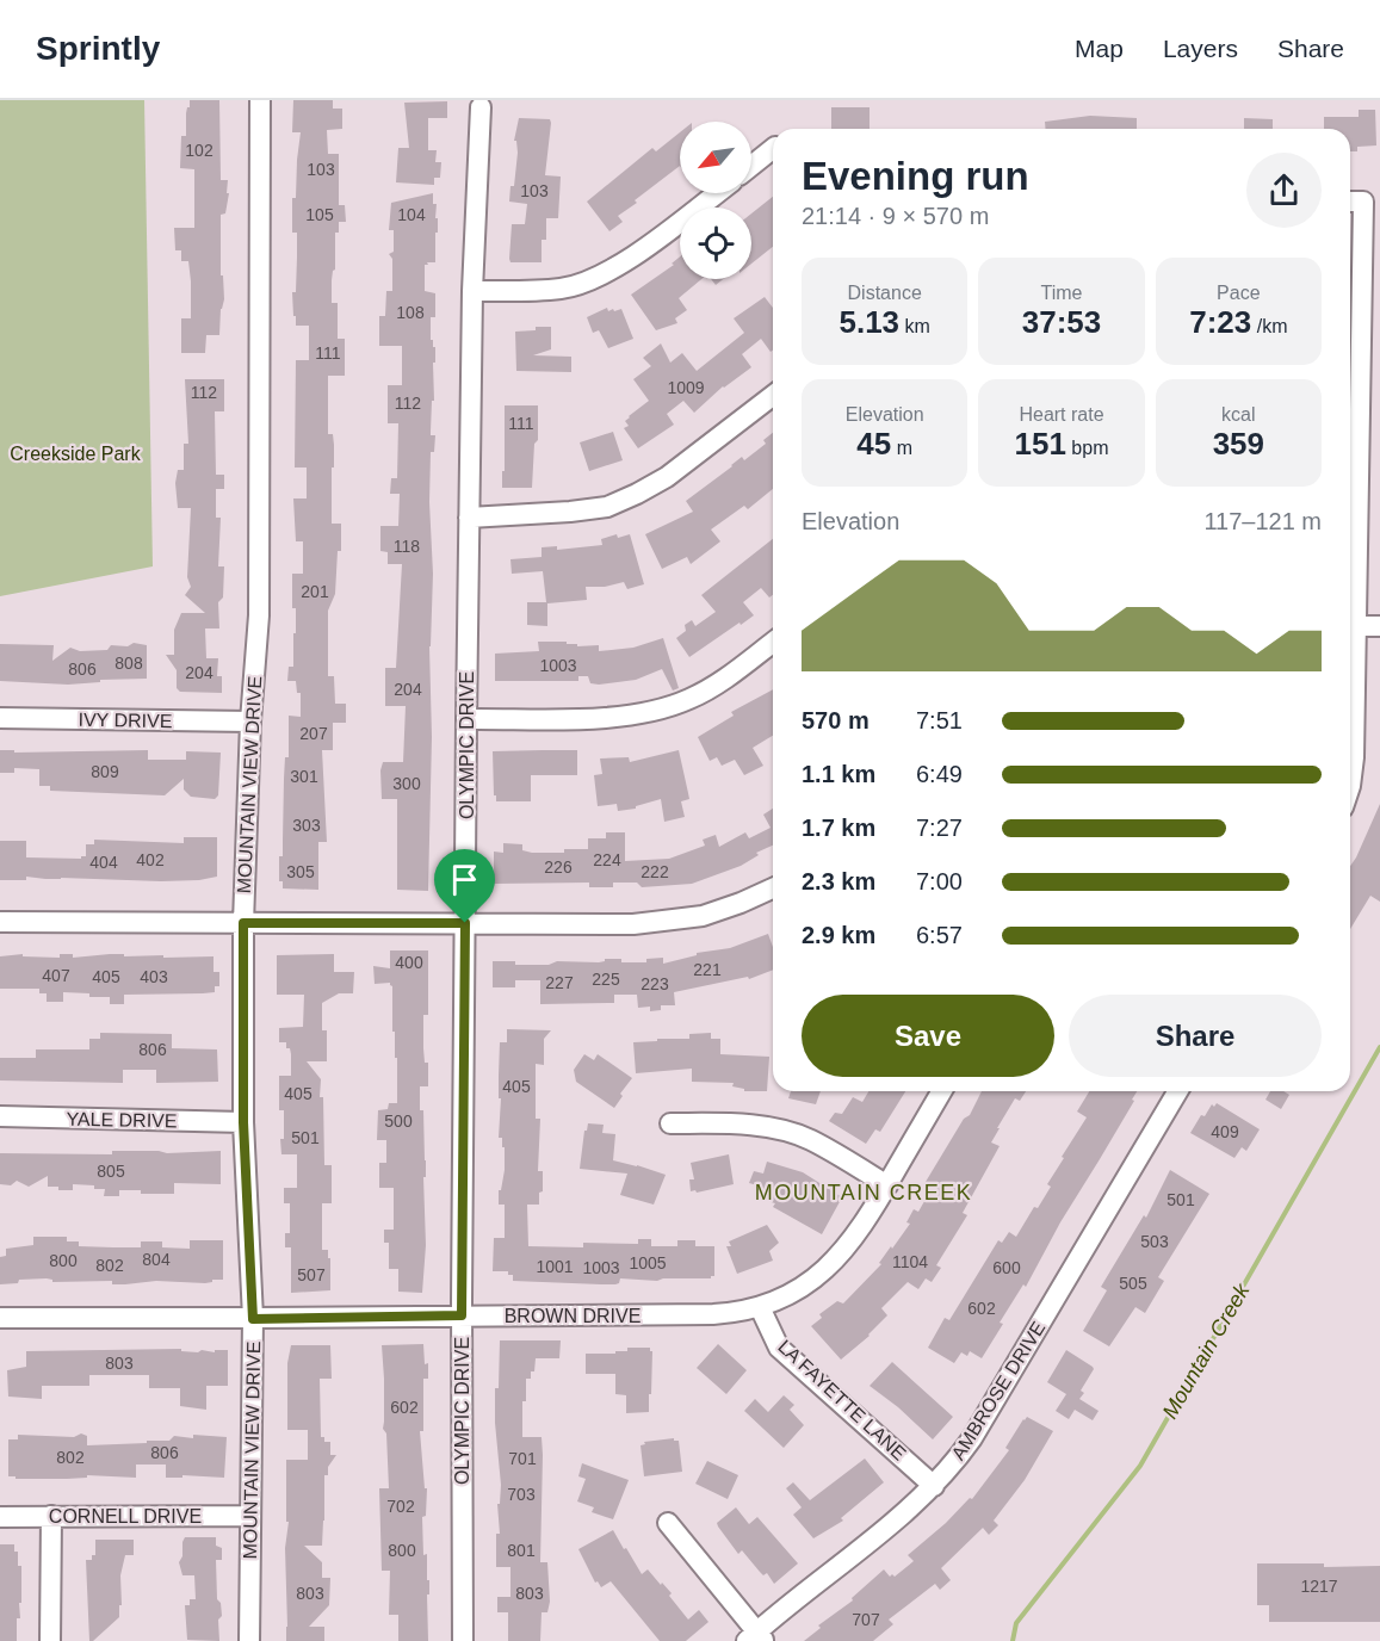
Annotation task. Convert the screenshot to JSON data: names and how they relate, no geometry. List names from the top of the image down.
{
  "streets": {
    "street": [
      "IVY DRIVE",
      "OLYMPIC DRIVE",
      "MOUNTAIN VIEW DRIVE",
      "YALE DRIVE",
      "BROWN DRIVE",
      "AMBROSE DRIVE",
      "LA FAYETTE LANE",
      "CORNELL DRIVE"
    ]
  },
  "crossings": [
    ["IVY DRIVE", "MOUNTAIN VIEW DRIVE"],
    ["OLYMPIC DRIVE", "BROWN DRIVE"],
    ["MOUNTAIN VIEW DRIVE", "YALE DRIVE"],
    ["MOUNTAIN VIEW DRIVE", "BROWN DRIVE"],
    ["MOUNTAIN VIEW DRIVE", "CORNELL DRIVE"],
    ["BROWN DRIVE", "LA FAYETTE LANE"],
    ["AMBROSE DRIVE", "LA FAYETTE LANE"]
  ],
  "districts": ["MOUNTAIN CREEK"],
  "water": ["Mountain Creek"],
  "parks": ["Creekside Park"],
  "house_numbers": [
    "102",
    "103",
    "103",
    "105",
    "104",
    "108",
    "111",
    "1009",
    "112",
    "112",
    "111",
    "118",
    "201",
    "808",
    "1003",
    "806",
    "204",
    "204",
    "207",
    "809",
    "301",
    "300",
    "303",
    "402",
    "224",
    "404",
    "226",
    "305",
    "222",
    "400",
    "221",
    "407",
    "405",
    "403",
    "225",
    "227",
    "223",
    "806",
    "405",
    "405",
    "500",
    "409",
    "501",
    "805",
    "501",
    "503",
    "804",
    "800",
    "1104",
    "1005",
    "802",
    "1001",
    "1003",
    "600",
    "507",
    "505",
    "602",
    "803",
    "602",
    "806",
    "802",
    "701",
    "703",
    "702",
    "800",
    "801",
    "1217",
    "803",
    "803",
    "707"
  ],
  "north": "bottom left",
  "page": {
    "header": "Sprintly",
    "nav": ["Map", "Layers", "Share"],
    "heading": ["Evening run", "21:14 · 9 × 570 m"],
    "stats": [
      ["Distance", "5.13 km"],
      ["Time", "37:53"],
      ["Pace", "7:23 /km"],
      ["Elevation", "45 m"],
      ["Heart rate", "151 bpm"],
      ["kcal", "359"]
    ],
    "chart": ["Elevation", "117–121 m"],
    "list": [
      {
        "name": "570 m",
        "note": "7:51"
      },
      {
        "name": "1.1 km",
        "note": "6:49"
      },
      {
        "name": "1.7 km",
        "note": "7:27"
      },
      {
        "name": "2.3 km",
        "note": "7:00"
      },
      {
        "name": "2.9 km",
        "note": "6:57"
      }
    ],
    "buttons": ["Save", "Share"]
  }
}
